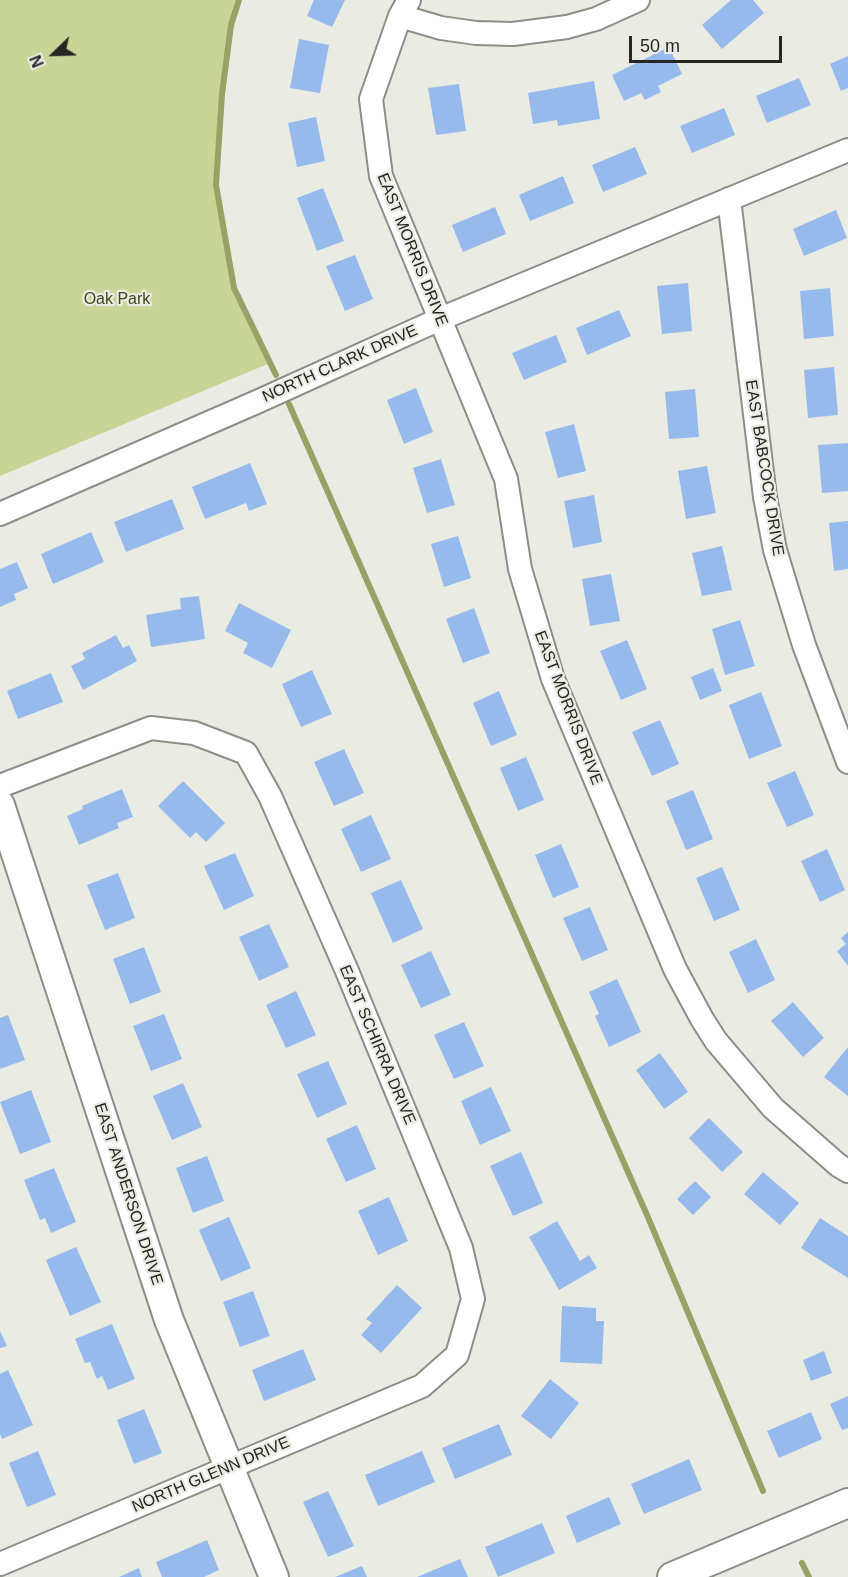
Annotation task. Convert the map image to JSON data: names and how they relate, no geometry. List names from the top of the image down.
{
  "streets": {
    "street": [
      "EAST MORRIS DRIVE",
      "NORTH CLARK DRIVE",
      "EAST BABCOCK DRIVE",
      "EAST SCHIRRA DRIVE",
      "EAST ANDERSON DRIVE",
      "NORTH GLENN DRIVE"
    ]
  },
  "crossings": [
    ["EAST MORRIS DRIVE", "NORTH CLARK DRIVE"],
    ["NORTH CLARK DRIVE", "EAST BABCOCK DRIVE"],
    ["EAST SCHIRRA DRIVE", "NORTH GLENN DRIVE"],
    ["EAST ANDERSON DRIVE", "NORTH GLENN DRIVE"]
  ],
  "parks": ["Oak Park"],
  "scale_bar": "50 m",
  "north": "bottom left"
}
